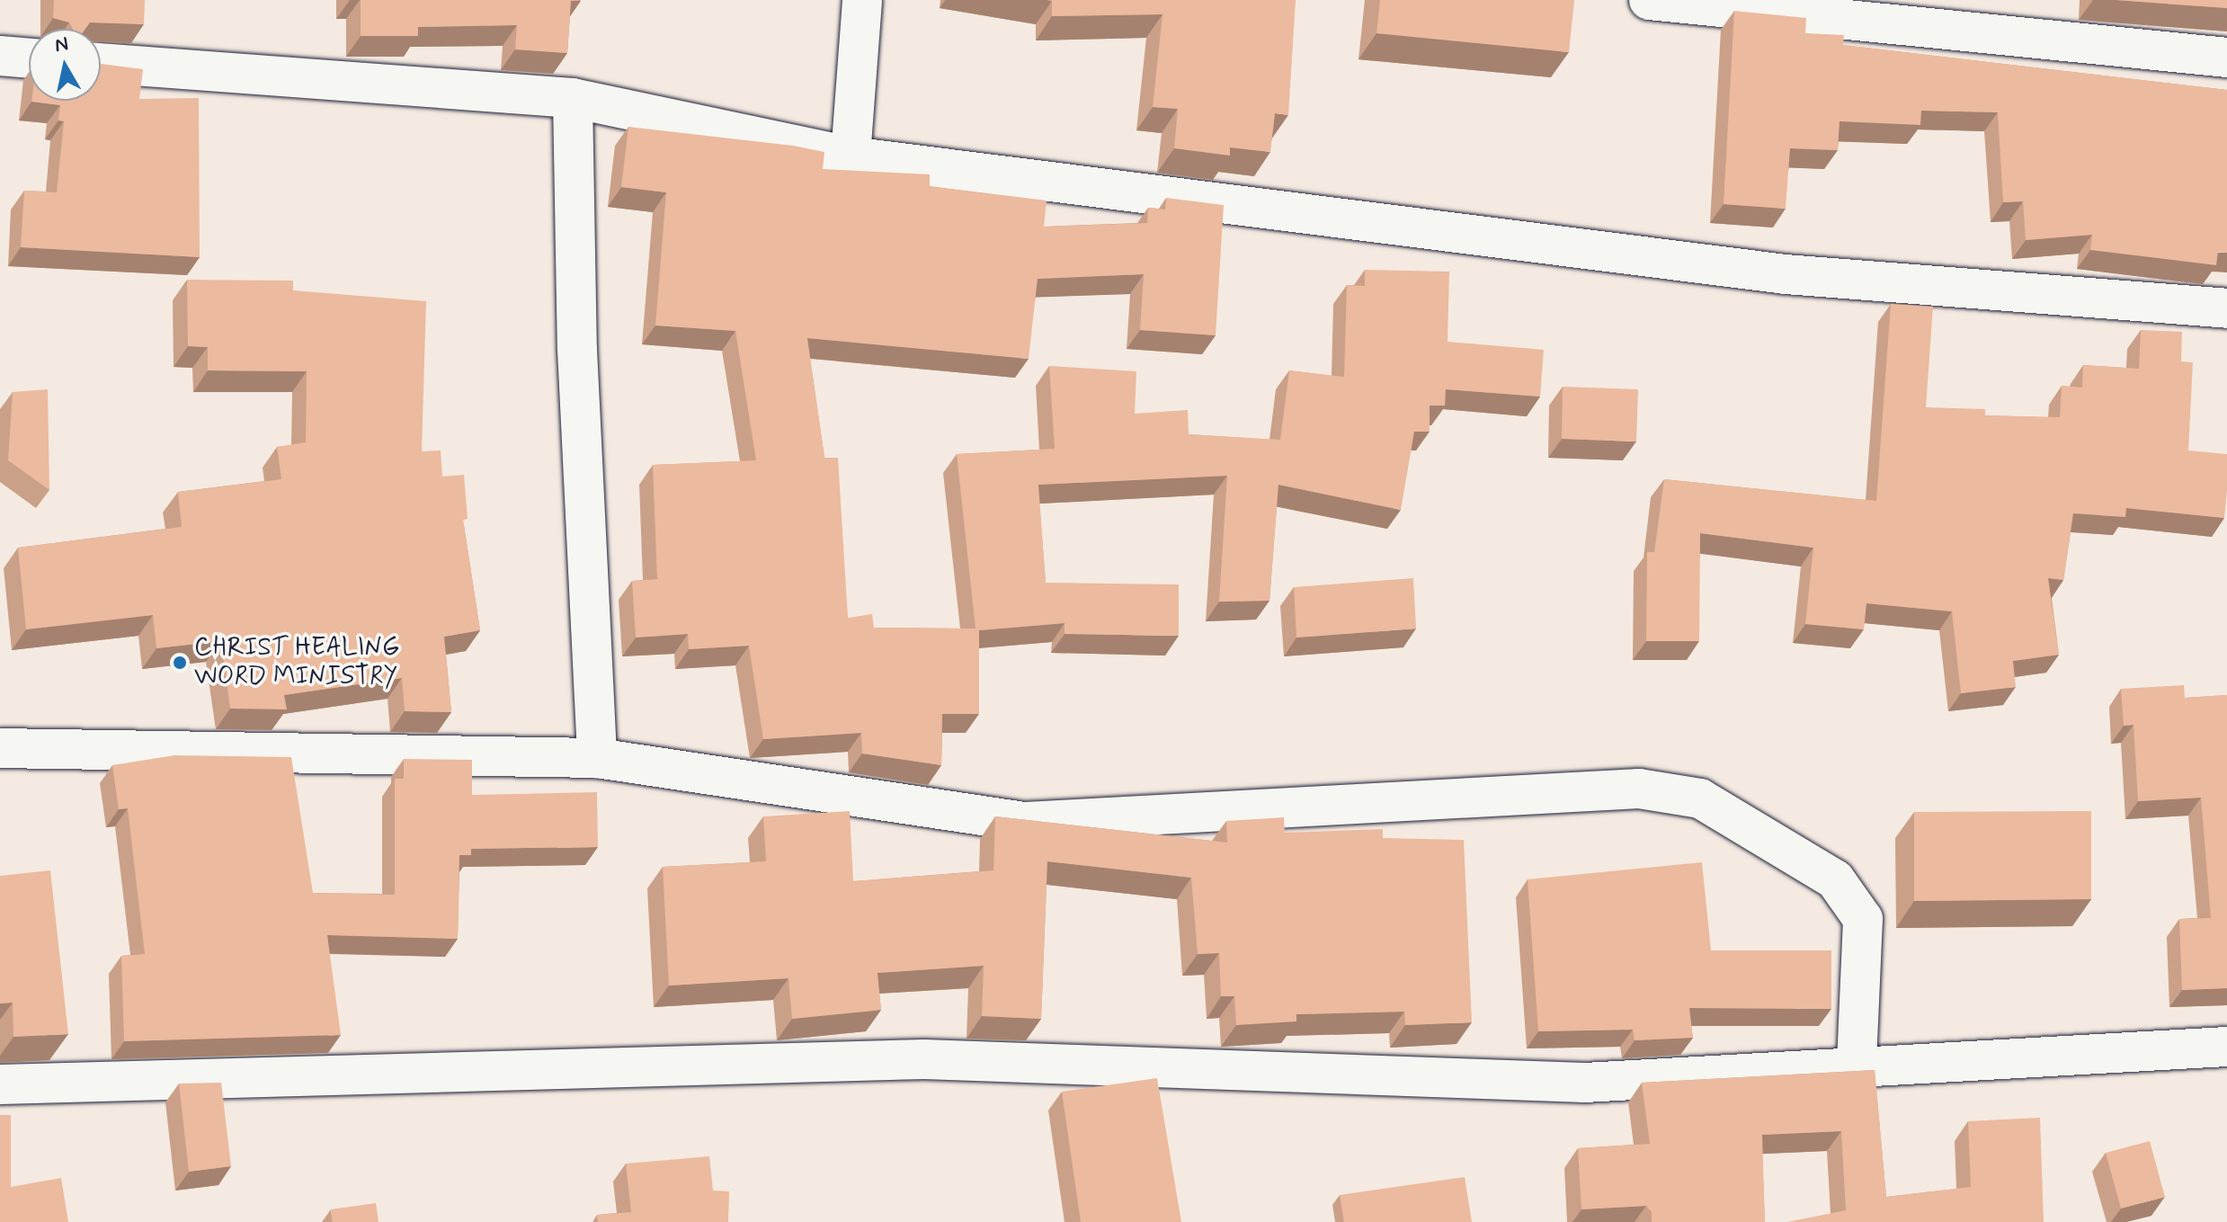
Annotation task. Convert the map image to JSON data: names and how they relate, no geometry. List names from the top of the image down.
{
  "places": ["CHRIST HEALING WORD MINISTRY"],
  "north": "top"
}
